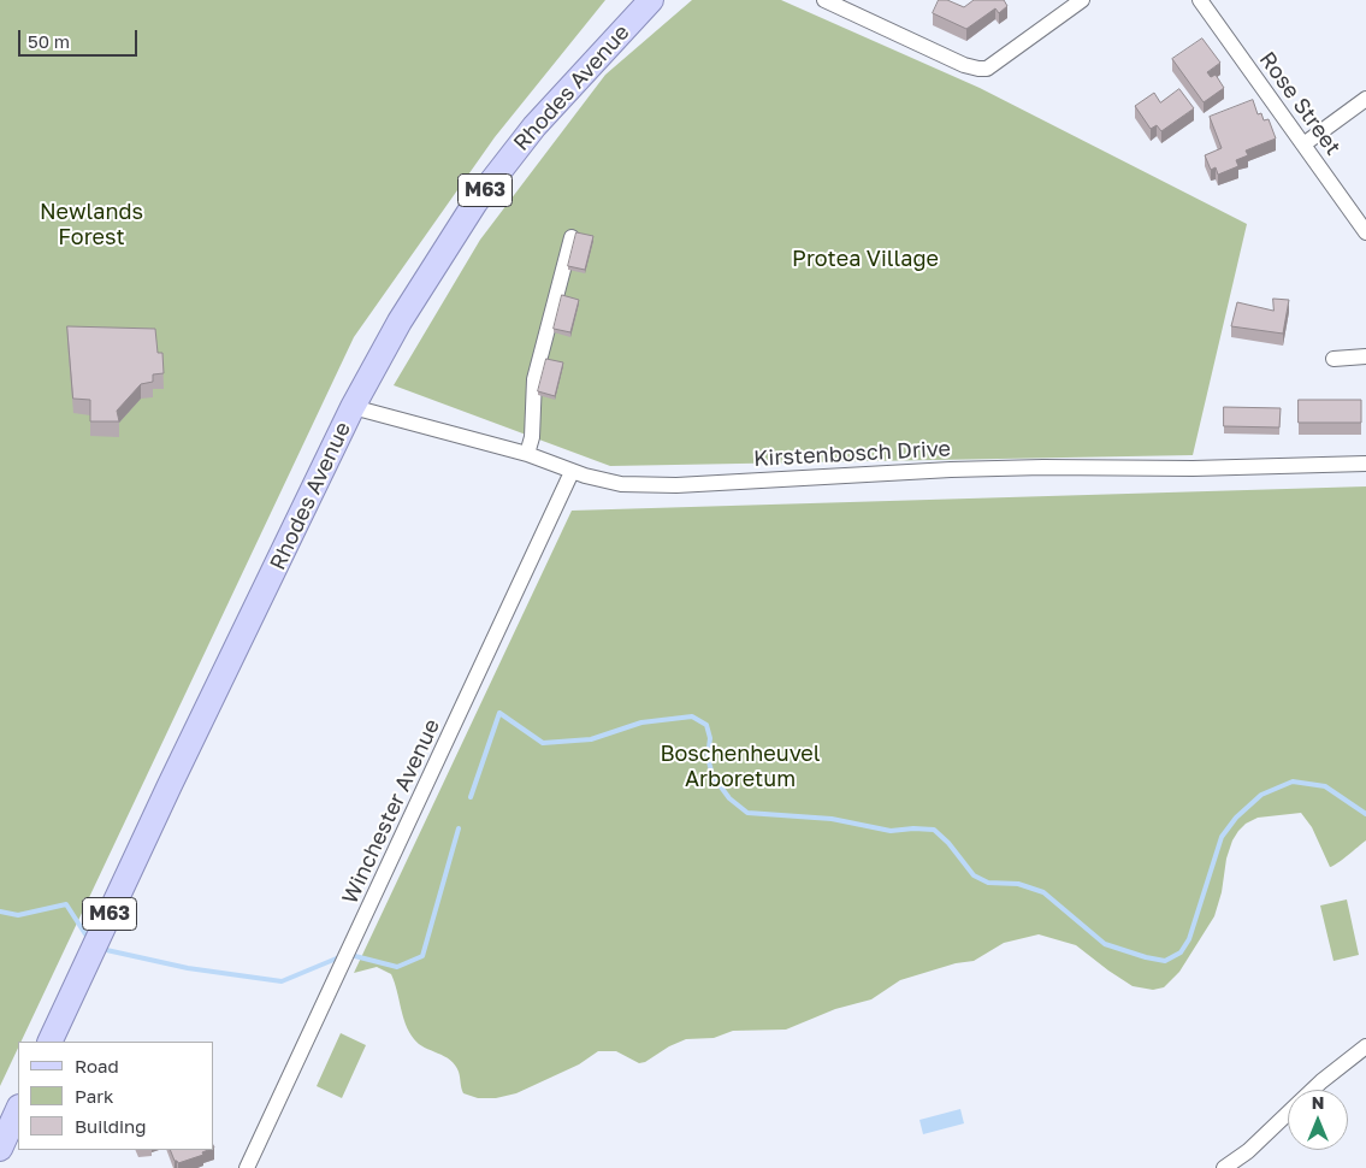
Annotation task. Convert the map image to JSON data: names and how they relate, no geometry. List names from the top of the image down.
{
  "streets": {
    "main road": ["Rhodes Avenue", "M63"],
    "street": ["Rose Street", "Kirstenbosch Drive", "Winchester Avenue"]
  },
  "crossings": [
    ["Rhodes Avenue", "Kirstenbosch Drive"],
    ["Kirstenbosch Drive", "Winchester Avenue"]
  ],
  "parks": ["Newlands Forest", "Protea Village", "Boschenheuvel Arboretum"],
  "legend": ["Road", "Park", "Building"],
  "scale_bar": "50 m",
  "north": "top"
}
